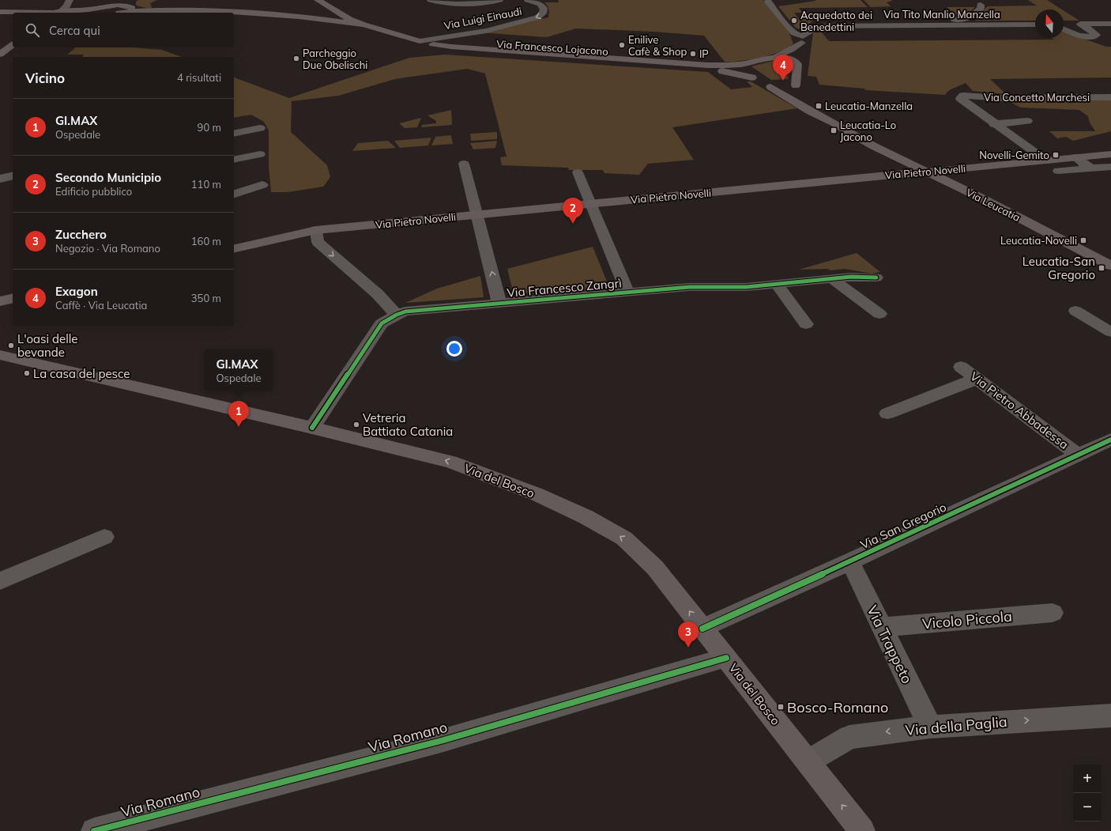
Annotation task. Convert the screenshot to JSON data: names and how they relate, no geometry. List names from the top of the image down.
{
  "streets": {
    "main road": [
      "Via Francesco Lojacono",
      "Via Pietro Novelli",
      "Via Leucatia",
      "Via del Bosco"
    ],
    "street": [
      "Via Tito Manlio Manzella",
      "Via Luigi Einaudi",
      "Via Concetto Marchesi",
      "Via Francesco Zangrì",
      "Via Pietro Abbadessa",
      "Via San Gregorio",
      "Vicolo Piccola",
      "Via Trappeto",
      "Via della Paglia",
      "Via Romano"
    ]
  },
  "crossings": [
    ["Via Tito Manlio Manzella", "Via Francesco Lojacono"],
    ["Via Luigi Einaudi", "Via Francesco Lojacono"],
    ["Via Francesco Lojacono", "Via Leucatia"],
    ["Via Pietro Novelli", "Via Leucatia"],
    ["Via Francesco Zangrì", "Via del Bosco"],
    ["Via Pietro Abbadessa", "Via San Gregorio"],
    ["Via del Bosco", "Via San Gregorio"],
    ["Via del Bosco", "Via della Paglia"],
    ["Via del Bosco", "Via Romano"],
    ["Via San Gregorio", "Via Trappeto"],
    ["Vicolo Piccola", "Via Trappeto"],
    ["Via Trappeto", "Via della Paglia"]
  ],
  "one_way": ["Via del Bosco"],
  "places": {
    "other": [
      "Acquedotto dei Benedettini",
      "Enilive Cafè & Shop",
      "IP",
      "Parcheggio Due Obelischi",
      "L'oasi delle bevande",
      "La casa del pesce",
      "Vetreria Battiato Catania"
    ],
    "transit": [
      "Leucatia-Manzella",
      "Leucatia-Lo Jacono",
      "Novelli-Gemito",
      "Leucatia-Novelli",
      "Leucatia-San Gregorio",
      "Bosco-Romano"
    ]
  },
  "north": "top",
  "page": {
    "search": "Cerca qui",
    "pins": [
      "4",
      "2",
      "1",
      "3"
    ],
    "heading": ["Vicino", "4 risultati"],
    "list": [
      {
        "mark": "1",
        "name": "GI.MAX",
        "note": "Ospedale",
        "value": "90 m"
      },
      {
        "mark": "2",
        "name": "Secondo Municipio",
        "note": "Edificio pubblico",
        "value": "110 m"
      },
      {
        "mark": "3",
        "name": "Zucchero",
        "note": "Negozio · Via Romano",
        "value": "160 m"
      },
      {
        "mark": "4",
        "name": "Exagon",
        "note": "Caffè · Via Leucatia",
        "value": "350 m"
      }
    ],
    "popup": ["GI.MAX", "Ospedale"],
    "map_buttons": ["+", "−"]
  }
}
